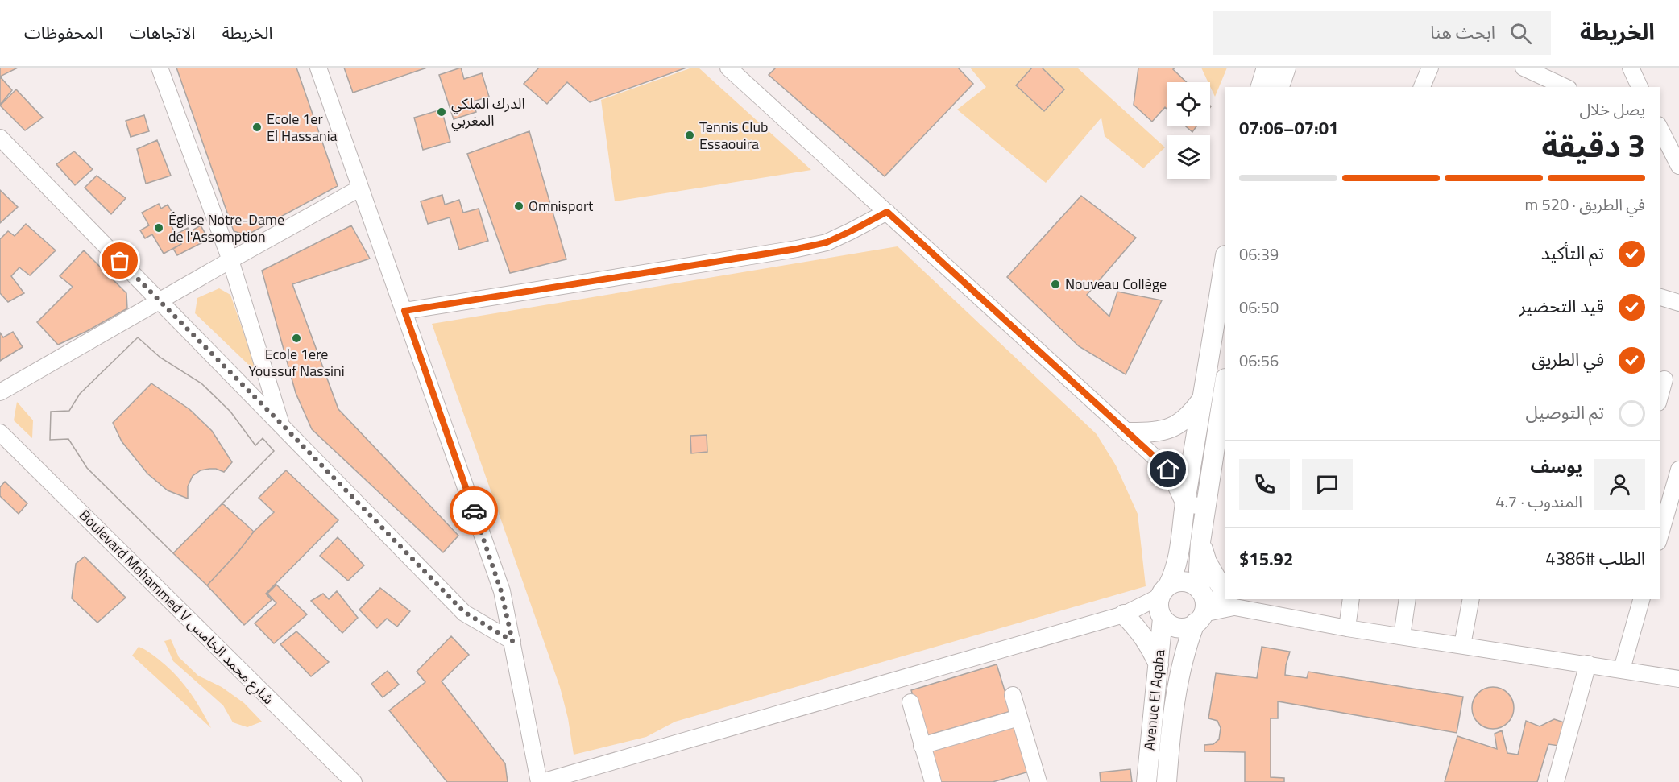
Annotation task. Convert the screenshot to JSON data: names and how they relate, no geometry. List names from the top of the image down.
{
  "streets": {
    "main road": ["Avenue El Aqaba"],
    "street": ["Boulevard Mohammed V شارع محمد الخامس"]
  },
  "places": [
    "الدرك الملكي المغربي",
    "Ecole 1er El Hassania",
    "Tennis Club Essaouira",
    "Omnisport",
    "Église Notre-Dame de l'Assomption",
    "Nouveau Collège",
    "Ecole 1ere Youssuf Nassini"
  ],
  "page": {
    "header": "الخريطة",
    "search": "ابحث هنا",
    "nav": ["الخريطة", "الاتجاهات", "المحفوظات"],
    "heading": ["3 دقيقة", "يصل خلال", "07:01–07:06"],
    "panel": [
      "يوسف",
      "المندوب · 4.7",
      "الطلب #4386",
      "$15.92"
    ],
    "bar": "في الطريق · 520 m",
    "list": [
      ["تم التأكيد", "06:39"],
      ["قيد التحضير", "06:50"],
      ["في الطريق", "06:56"],
      "تم التوصيل"
    ]
  }
}
